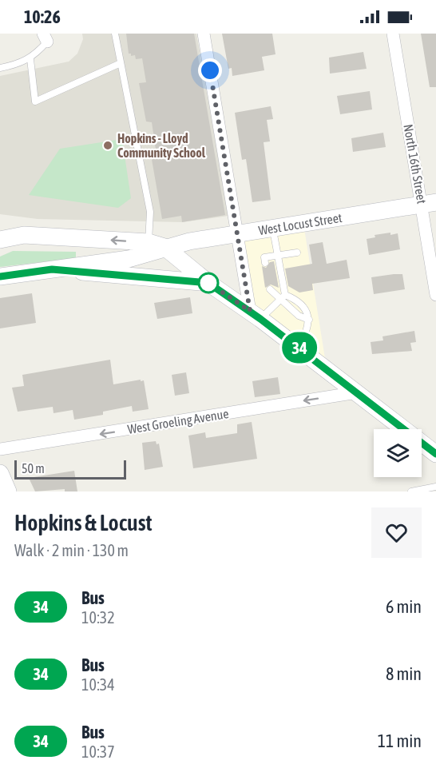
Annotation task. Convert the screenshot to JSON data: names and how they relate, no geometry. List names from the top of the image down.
{
  "streets": {
    "main road": ["West Locust Street"],
    "street": ["North 16th Street", "West Groeling Avenue"]
  },
  "crossings": [
    ["North 16th Street", "West Locust Street"]
  ],
  "one_way": ["West Groeling Avenue"],
  "places": ["Hopkins - Lloyd Community School"],
  "lines": ["bus line 34"],
  "scale_bar": "50 m",
  "page": {
    "status": "10:26",
    "on_map": "34",
    "scale": "50 m",
    "heading": ["Hopkins & Locust", "Walk · 2 min · 130 m"],
    "list": [
      {
        "mark": "34",
        "name": "Bus",
        "note": "10:32",
        "value": "6 min"
      },
      {
        "mark": "34",
        "name": "Bus",
        "note": "10:34",
        "value": "8 min"
      },
      {
        "mark": "34",
        "name": "Bus",
        "note": "10:37",
        "value": "11 min"
      }
    ]
  }
}
